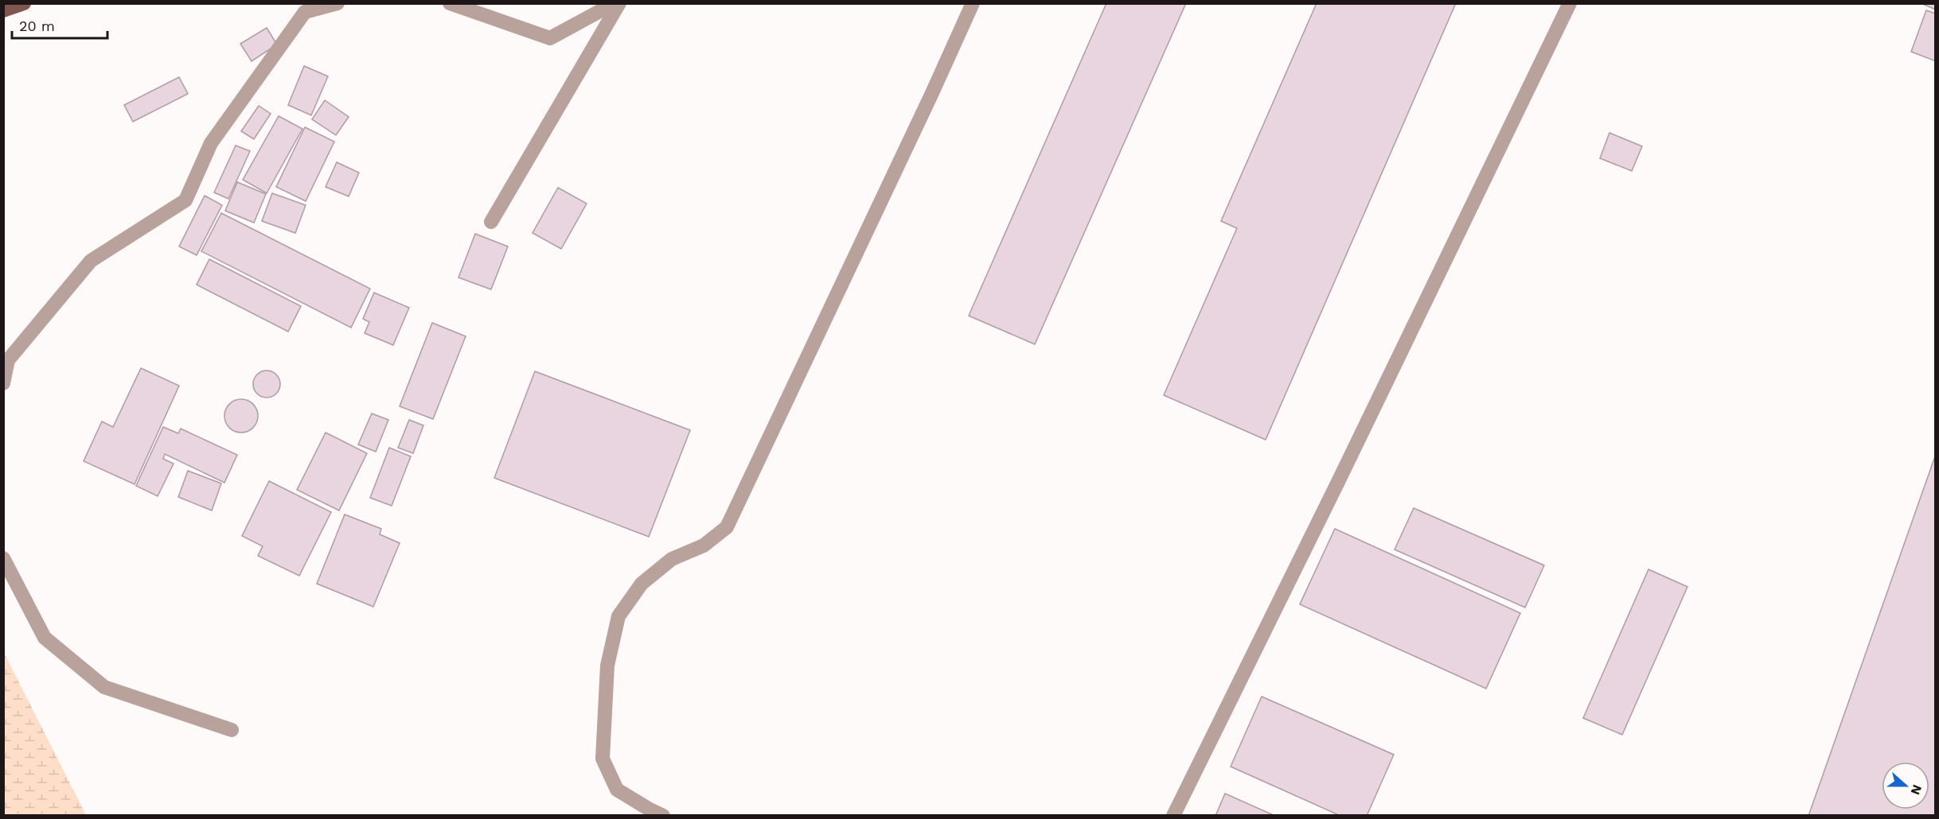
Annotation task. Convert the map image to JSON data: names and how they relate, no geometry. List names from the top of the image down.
{
  "scale_bar": "20 m",
  "north": "right"
}
